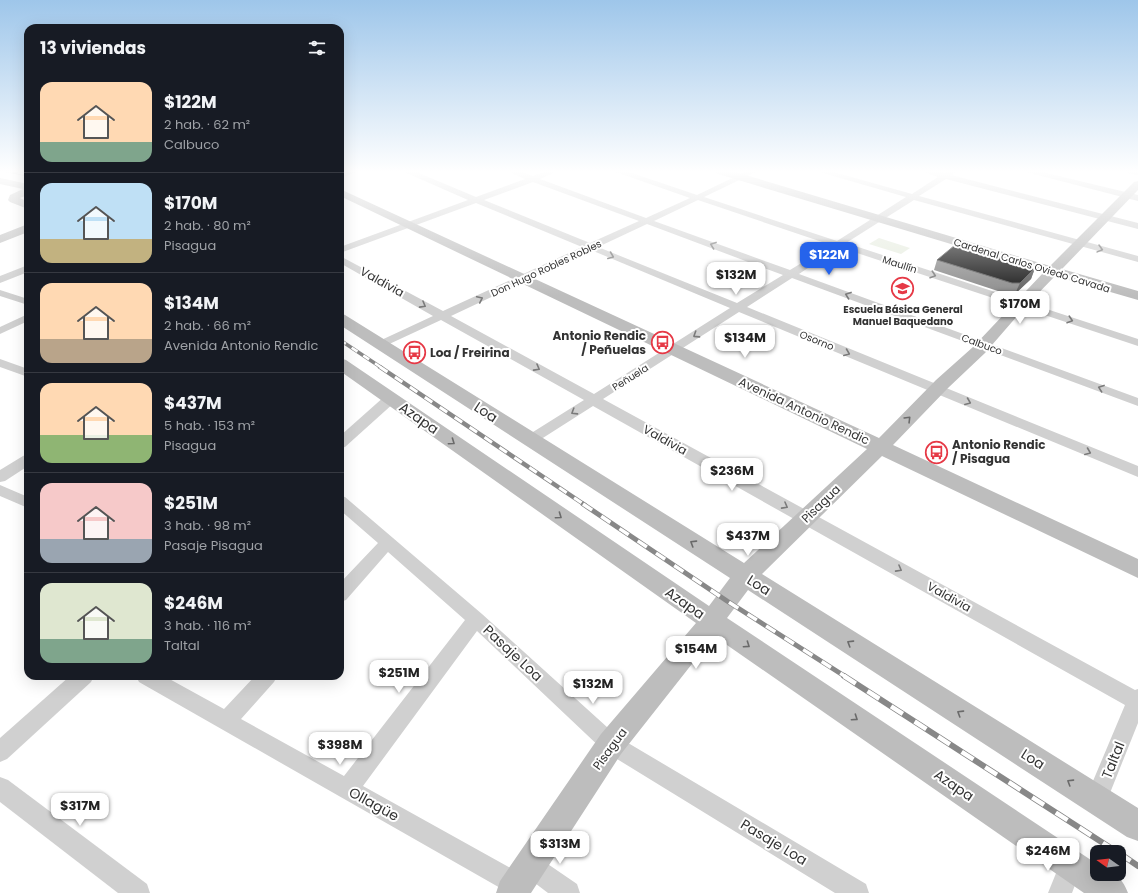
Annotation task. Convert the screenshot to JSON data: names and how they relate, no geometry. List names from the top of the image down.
{
  "streets": {
    "main road": [
      "Cardenal Carlos Oviedo Cavada",
      "Avenida Antonio Rendic",
      "Loa",
      "Azapa",
      "Pisagua"
    ],
    "street": [
      "Maullín",
      "Don Hugo Robles Robles",
      "Valdivia",
      "Osorno",
      "Calbuco",
      "Peñuela",
      "Pasaje Loa",
      "Taltal",
      "Ollagüe"
    ]
  },
  "crossings": [
    ["Maullín", "Peñuela"],
    ["Maullín", "Pisagua"],
    ["Cardenal Carlos Oviedo Cavada", "Peñuela"],
    ["Cardenal Carlos Oviedo Cavada", "Pisagua"],
    ["Don Hugo Robles Robles", "Valdivia"],
    ["Don Hugo Robles Robles", "Osorno"],
    ["Don Hugo Robles Robles", "Calbuco"],
    ["Don Hugo Robles Robles", "Avenida Antonio Rendic"],
    ["Don Hugo Robles Robles", "Loa"],
    ["Valdivia", "Peñuela"],
    ["Valdivia", "Pisagua"],
    ["Valdivia", "Taltal"],
    ["Osorno", "Peñuela"],
    ["Osorno", "Pisagua"],
    ["Calbuco", "Peñuela"],
    ["Calbuco", "Pisagua"],
    ["Peñuela", "Avenida Antonio Rendic"],
    ["Peñuela", "Loa"],
    ["Avenida Antonio Rendic", "Pisagua"],
    ["Loa", "Pisagua"],
    ["Loa", "Taltal"],
    ["Azapa", "Pisagua"],
    ["Pisagua", "Pasaje Loa"],
    ["Pisagua", "Ollagüe"]
  ],
  "one_way": [
    "Valdivia",
    "Osorno",
    "Calbuco",
    "Loa",
    "Azapa"
  ],
  "places": {
    "school or university": ["Escuela Básica General Manuel Baquedano"],
    "bus stop": ["Antonio Rendic / Peñuelas", "Loa / Freirina", "Antonio Rendic / Pisagua"]
  },
  "north": "left",
  "page": {
    "heading": "13 viviendas",
    "list": [
      {
        "name": "$122M",
        "note": "2 hab. · 62 m² · Calbuco"
      },
      {
        "name": "$170M",
        "note": "2 hab. · 80 m² · Pisagua"
      },
      {
        "name": "$134M",
        "note": "2 hab. · 66 m² · Avenida Antonio Rendic"
      },
      {
        "name": "$437M",
        "note": "5 hab. · 153 m² · Pisagua"
      },
      {
        "name": "$251M",
        "note": "3 hab. · 98 m² · Pasaje Pisagua"
      },
      {
        "name": "$246M",
        "note": "3 hab. · 116 m² · Taltal"
      }
    ],
    "price": [
      "$122M",
      "$132M",
      "$170M",
      "$134M",
      "$236M",
      "$437M",
      "$154M",
      "$251M",
      "$132M",
      "$398M",
      "$317M",
      "$313M",
      "$246M"
    ]
  }
}
